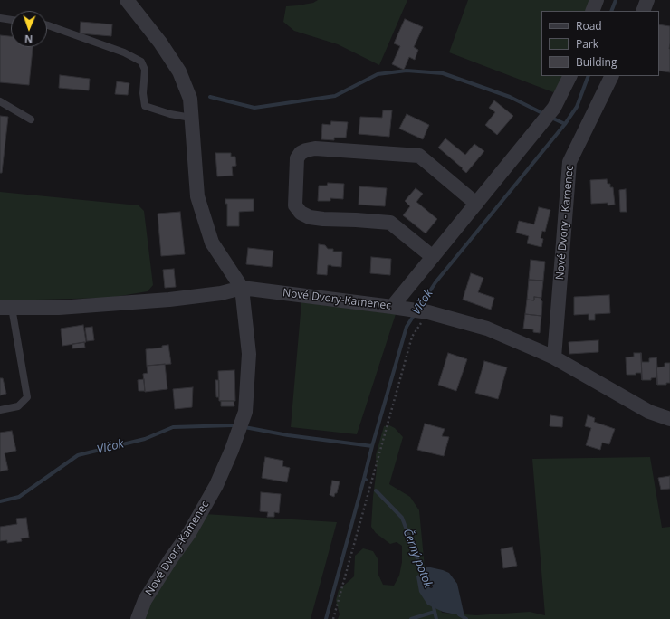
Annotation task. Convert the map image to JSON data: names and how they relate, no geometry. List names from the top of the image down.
{
  "streets": {
    "street": ["Nové Dvory - Kamenec", "Nové Dvory-Kamenec"]
  },
  "crossings": [
    ["Nové Dvory - Kamenec", "Nové Dvory-Kamenec"]
  ],
  "water": ["Vlčok", "Černý potok"],
  "legend": ["Road", "Park", "Building"],
  "north": "bottom"
}
